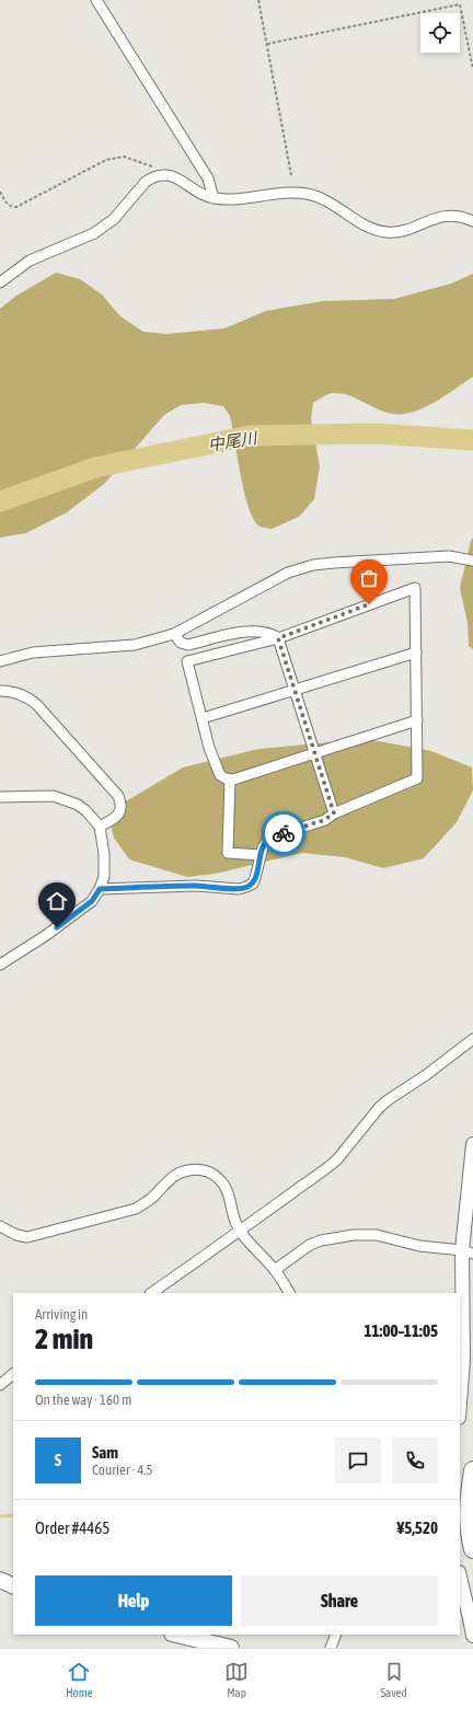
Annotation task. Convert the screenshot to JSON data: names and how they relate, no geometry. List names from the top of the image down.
{
  "water": ["中尾川"],
  "page": {
    "heading": ["2 min", "Arriving in", "11:00–11:05"],
    "panel": [
      "Sam",
      "Courier · 4.5",
      "Order #4465",
      "¥5,520"
    ],
    "bar": "On the way · 160 m",
    "round": "S",
    "buttons": ["Help", "Share"],
    "tabs": ["Home", "Map", "Saved"]
  }
}
